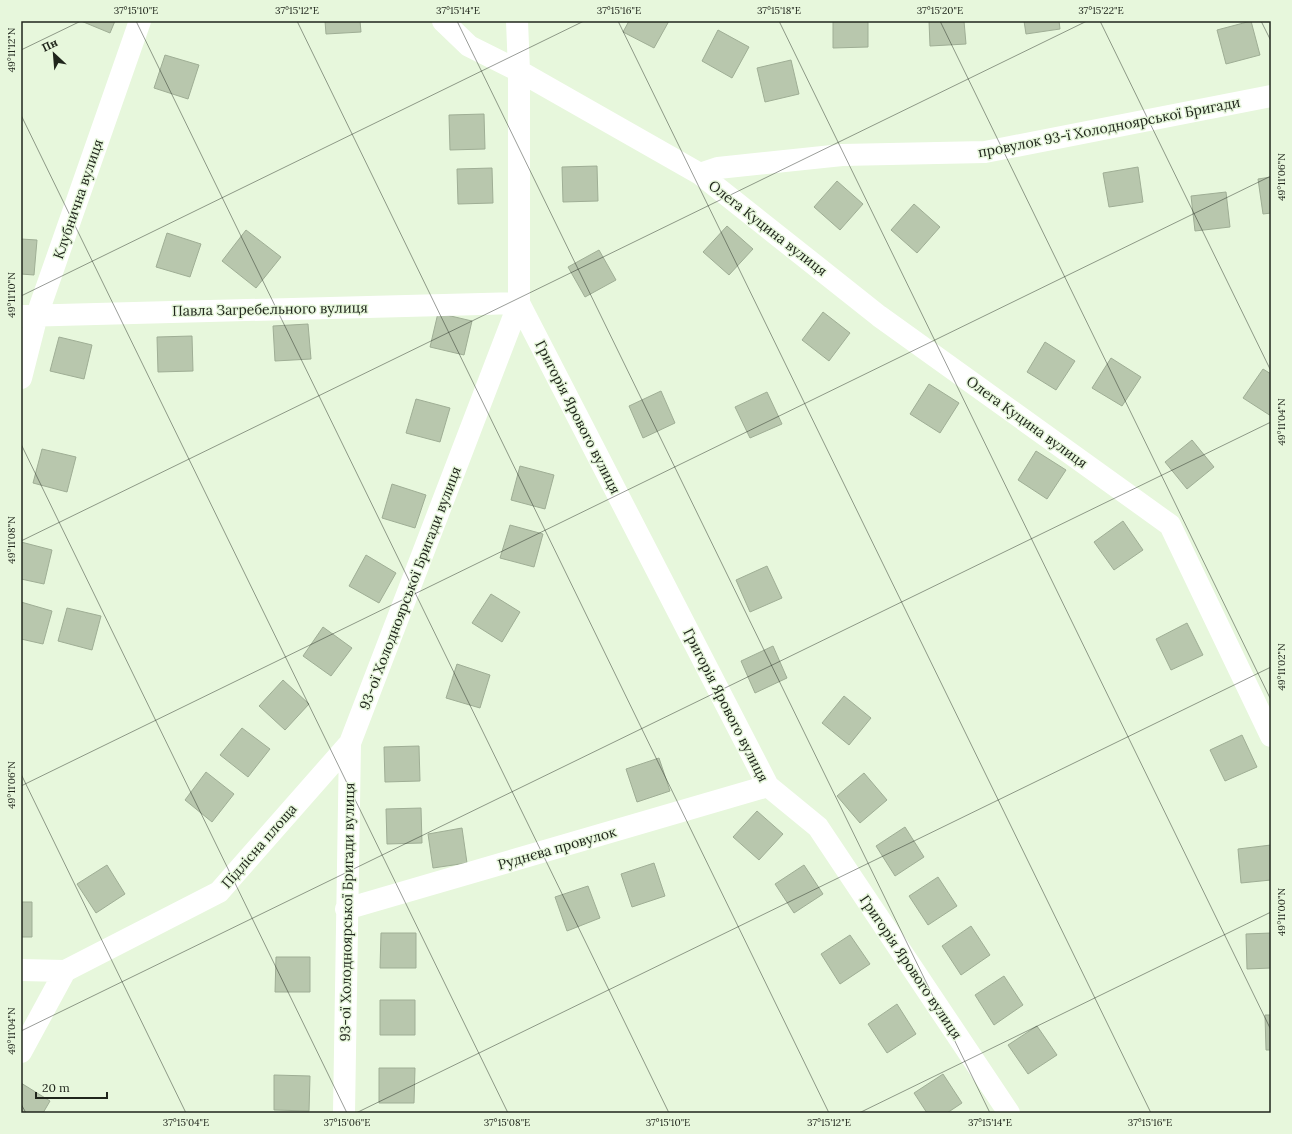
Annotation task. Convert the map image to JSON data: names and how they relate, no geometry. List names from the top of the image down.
{
  "streets": {
    "street": [
      "провулок 93-ї Холодноярської Бригади",
      "Клубнична вулиця",
      "Олега Куцина вулиця",
      "Павла Загребельного вулиця",
      "Григорія Ярового вулиця",
      "93-ої Холодноярської Бригади вулиця",
      "Підлісна площа",
      "Руднєва провулок"
    ]
  },
  "crossings": [
    ["провулок 93-ї Холодноярської Бригади", "Олега Куцина вулиця"],
    ["Клубнична вулиця", "Павла Загребельного вулиця"],
    ["Павла Загребельного вулиця", "Григорія Ярового вулиця"],
    ["Павла Загребельного вулиця", "93-ої Холодноярської Бригади вулиця"],
    ["Григорія Ярового вулиця", "93-ої Холодноярської Бригади вулиця"],
    ["Григорія Ярового вулиця", "Руднєва провулок"],
    ["93-ої Холодноярської Бригади вулиця", "Підлісна площа"],
    ["93-ої Холодноярської Бригади вулиця", "Руднєва провулок"]
  ],
  "scale_bar": "20 m",
  "north": "top left",
  "coordinates": [
    "37°15'10\"E",
    "37°15'12\"E",
    "37°15'14\"E",
    "37°15'16\"E",
    "37°15'18\"E",
    "37°15'20\"E",
    "37°15'22\"E",
    "49°11'12\"N",
    "49°11'06\"N",
    "49°11'10\"N",
    "49°11'04\"N",
    "49°11'08\"N",
    "49°11'02\"N",
    "49°11'00\"N",
    "37°15'04\"E",
    "37°15'06\"E",
    "37°15'08\"E"
  ]
}
